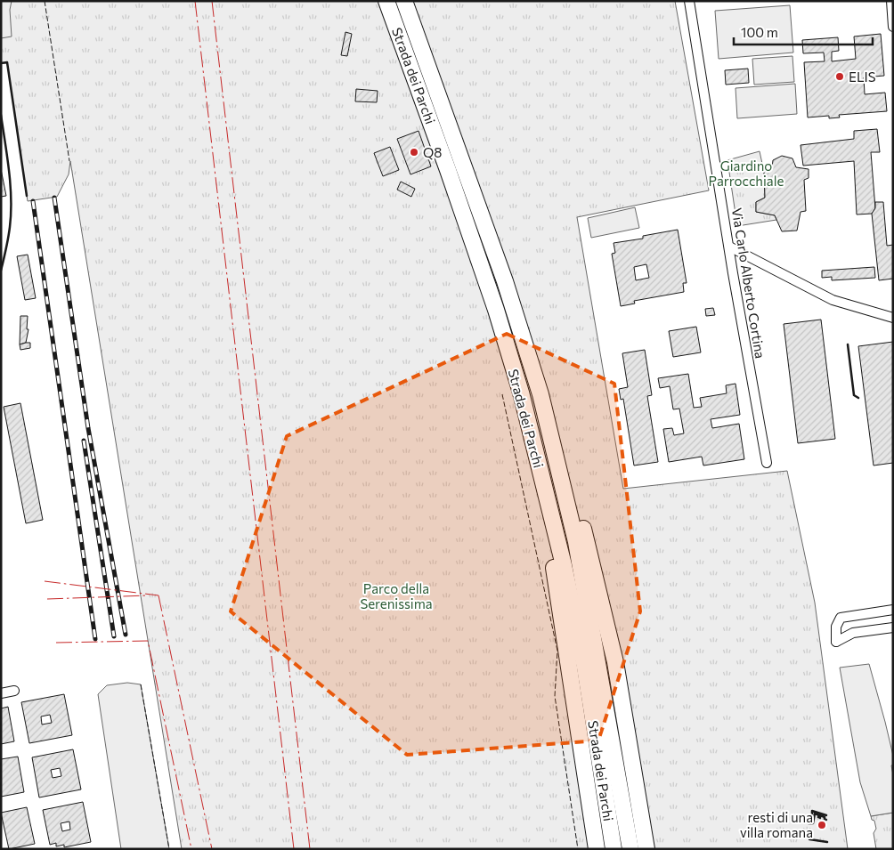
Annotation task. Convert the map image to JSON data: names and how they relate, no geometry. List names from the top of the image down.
{
  "streets": {
    "highway": ["Strada dei Parchi"],
    "street": ["Via Carlo Alberto Cortina"]
  },
  "parks": ["Giardino Parrocchiale", "Parco della Serenissima"],
  "places": ["ELIS", "Q8", "resti di una villa romana"],
  "scale_bar": "100 m"
}
